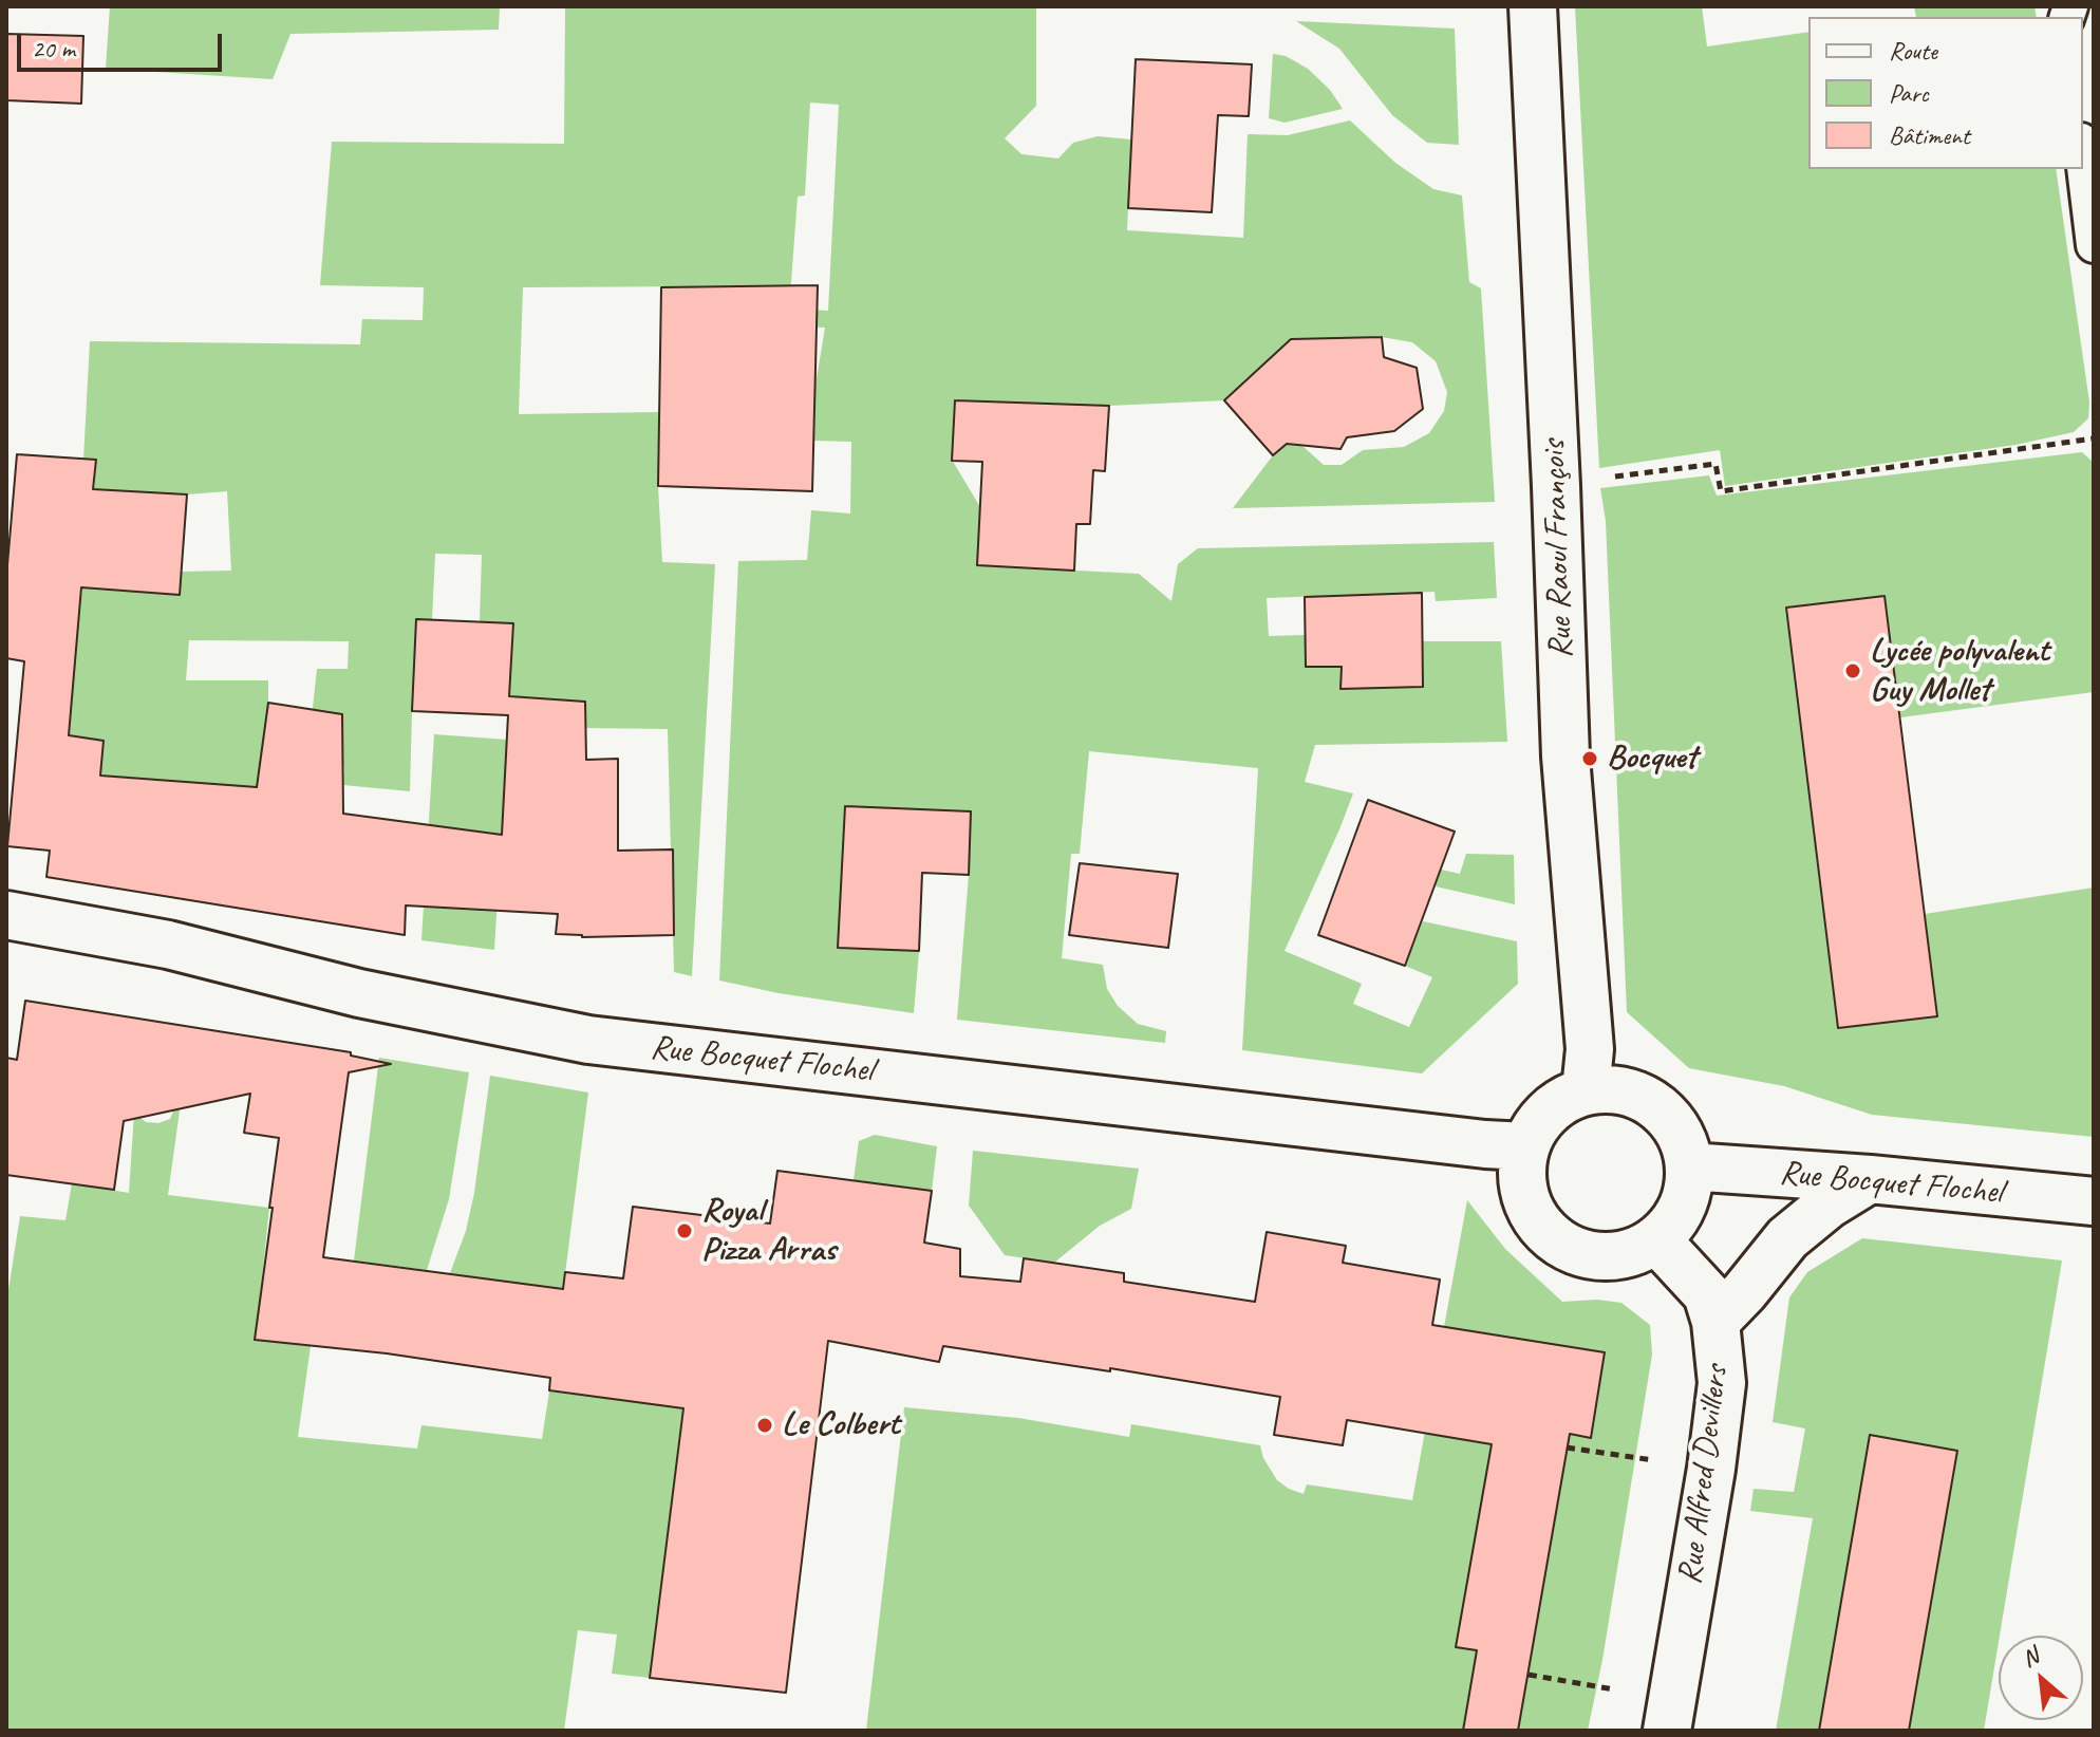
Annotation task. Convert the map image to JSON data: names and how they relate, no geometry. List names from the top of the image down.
{
  "streets": {
    "street": ["Rue Raoul François", "Rue Bocquet Flochel", "Rue Alfred Devillers"]
  },
  "crossings": [
    ["Rue Raoul François", "Rue Bocquet Flochel"],
    ["Rue Raoul François", "Rue Alfred Devillers"],
    ["Rue Bocquet Flochel", "Rue Alfred Devillers"]
  ],
  "places": [
    "Lycée polyvalent Guy Mollet",
    "Bocquet",
    "Royal Pizza Arras",
    "Le Colbert"
  ],
  "legend": ["Route", "Parc", "Bâtiment"],
  "scale_bar": "20 m",
  "north": "top left"
}
